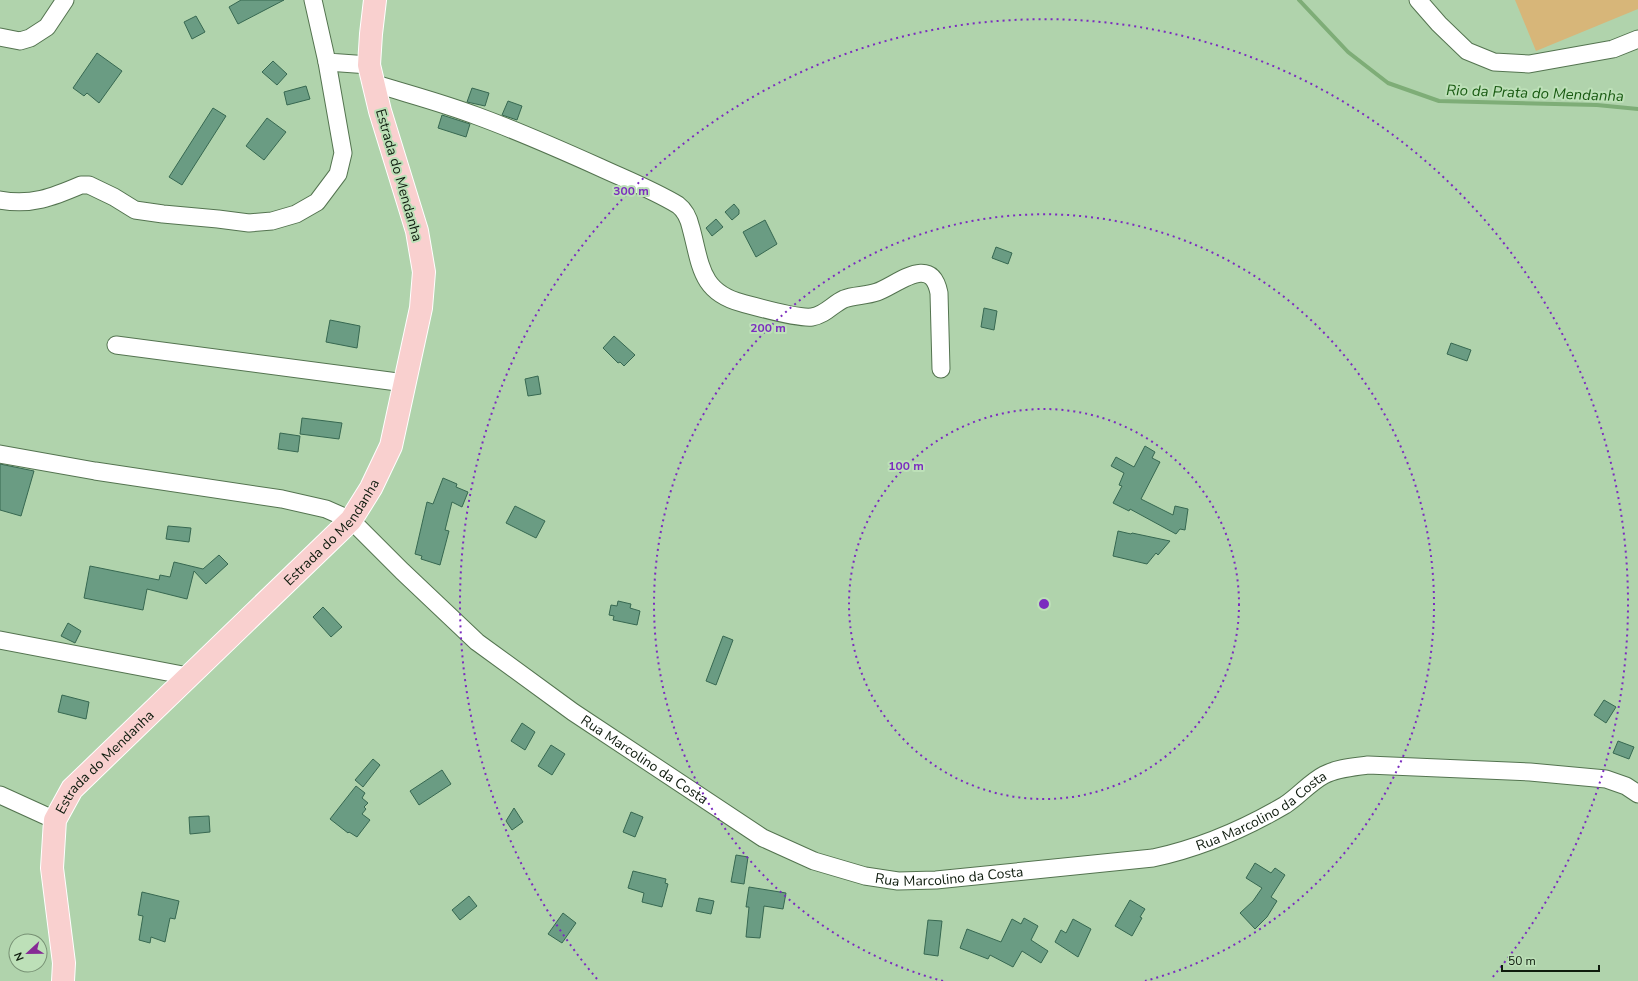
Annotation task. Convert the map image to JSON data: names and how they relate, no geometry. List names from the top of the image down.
{
  "streets": {
    "main road": ["Estrada do Mendanha"],
    "street": ["Rua Marcolino da Costa"]
  },
  "crossings": [
    ["Estrada do Mendanha", "Rua Marcolino da Costa"]
  ],
  "water": ["Rio da Prata do Mendanha"],
  "scale_bar": "50 m",
  "north": "left",
  "rings": ["300 m", "200 m", "100 m"]
}
